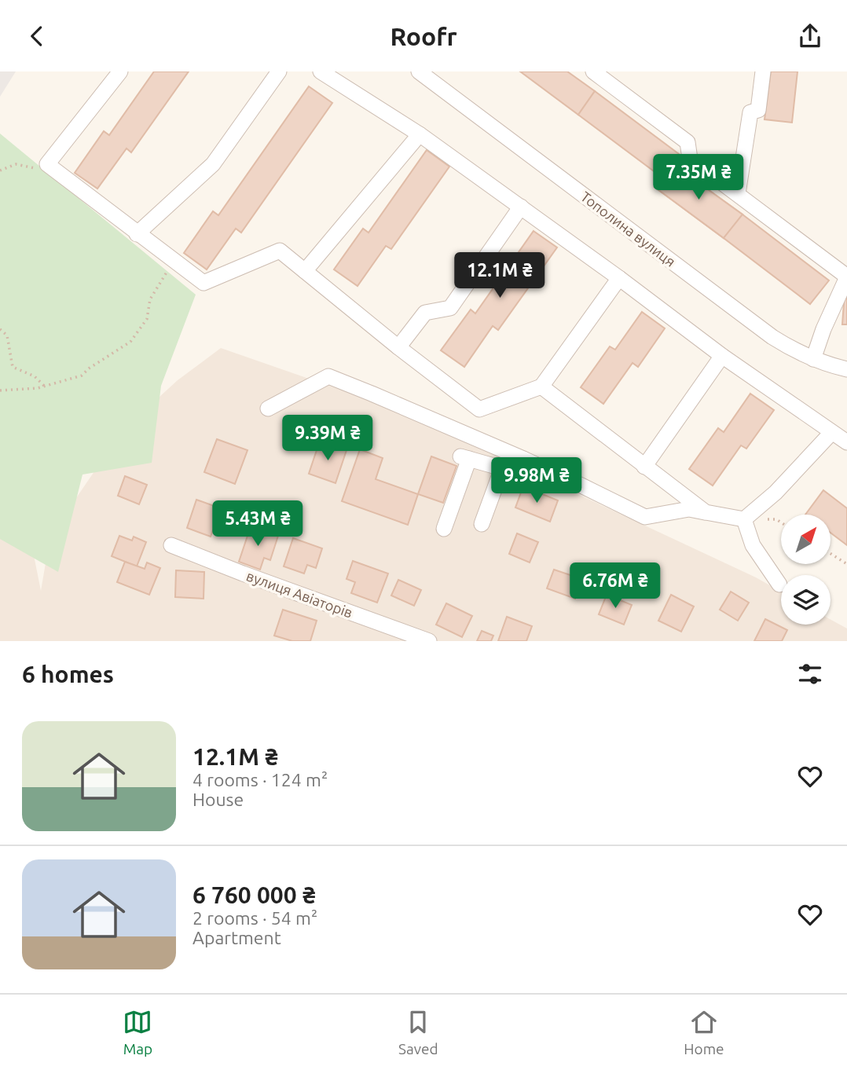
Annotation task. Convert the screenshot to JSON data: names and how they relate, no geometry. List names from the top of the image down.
{
  "streets": {
    "street": ["Тополина вулиця", "вулиця Авіаторів"]
  },
  "north": "top right",
  "page": {
    "header": "Roofr",
    "price": [
      "7.35M ₴",
      "12.1M ₴",
      "9.39M ₴",
      "9.98M ₴",
      "5.43M ₴",
      "6.76M ₴"
    ],
    "heading": "6 homes",
    "list": [
      {
        "name": "12.1M ₴",
        "note": "4 rooms · 124 m² · House"
      },
      {
        "name": "6 760 000 ₴",
        "note": "2 rooms · 54 m² · Apartment"
      }
    ],
    "tabs": ["Map", "Saved", "Home"]
  }
}
